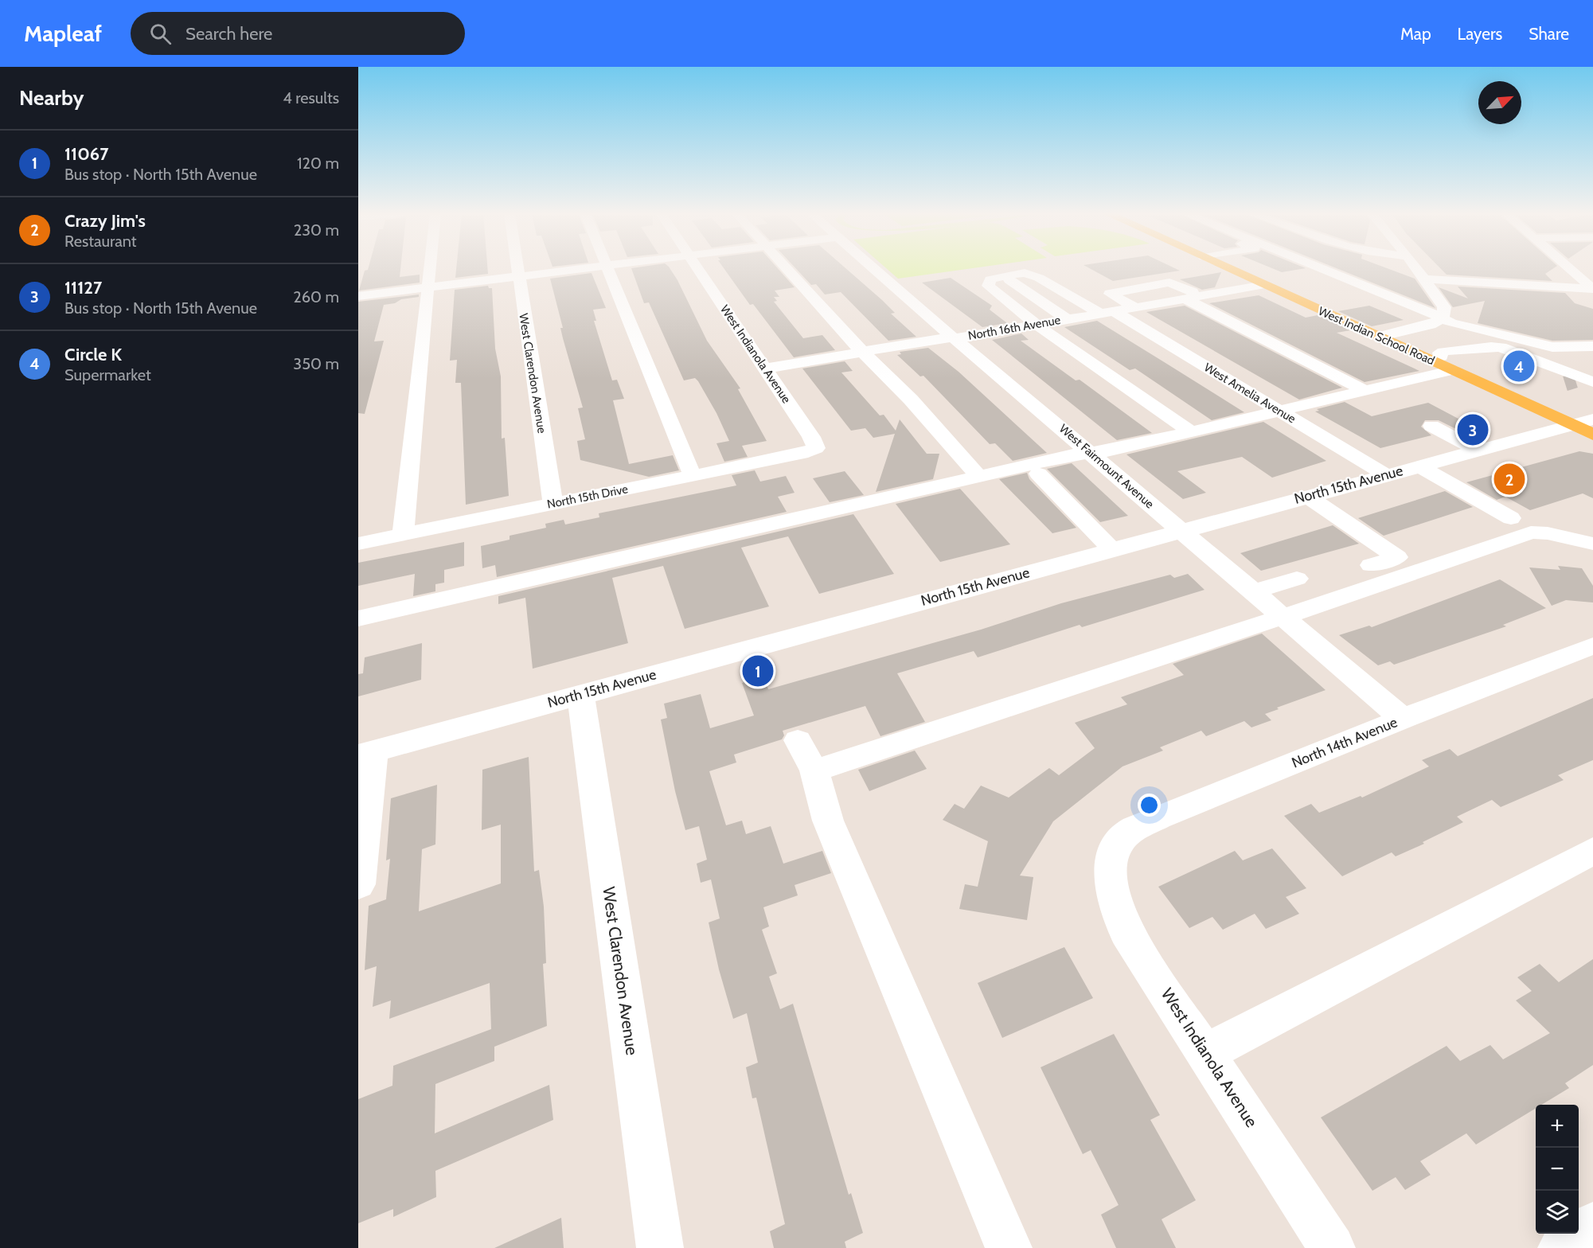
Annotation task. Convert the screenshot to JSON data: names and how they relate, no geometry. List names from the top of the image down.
{
  "streets": {
    "main road": ["West Indian School Road"],
    "street": [
      "North 16th Avenue",
      "West Indianola Avenue",
      "West Clarendon Avenue",
      "West Amelia Avenue",
      "West Fairmount Avenue",
      "North 15th Avenue",
      "North 15th Drive",
      "North 14th Avenue"
    ]
  },
  "crossings": [
    ["North 16th Avenue", "West Indian School Road"],
    ["North 16th Avenue", "West Indianola Avenue"],
    ["North 16th Avenue", "West Amelia Avenue"],
    ["North 16th Avenue", "West Fairmount Avenue"],
    ["West Indian School Road", "North 15th Avenue"],
    ["West Indianola Avenue", "North 15th Drive"],
    ["West Indianola Avenue", "North 14th Avenue"],
    ["West Clarendon Avenue", "North 15th Avenue"],
    ["West Clarendon Avenue", "North 15th Drive"],
    ["West Amelia Avenue", "North 15th Avenue"],
    ["West Fairmount Avenue", "North 15th Avenue"],
    ["West Fairmount Avenue", "North 14th Avenue"]
  ],
  "north": "top right",
  "page": {
    "header": "Mapleaf",
    "search": "Search here",
    "nav": ["Map", "Layers", "Share"],
    "heading": ["Nearby", "4 results"],
    "list": [
      {
        "mark": "1",
        "name": "11067",
        "note": "Bus stop · North 15th Avenue",
        "value": "120 m"
      },
      {
        "mark": "2",
        "name": "Crazy Jim's",
        "note": "Restaurant",
        "value": "230 m"
      },
      {
        "mark": "3",
        "name": "11127",
        "note": "Bus stop · North 15th Avenue",
        "value": "260 m"
      },
      {
        "mark": "4",
        "name": "Circle K",
        "note": "Supermarket",
        "value": "350 m"
      }
    ],
    "pins": [
      "4",
      "3",
      "2",
      "1"
    ],
    "map_buttons": ["+", "−"]
  }
}
